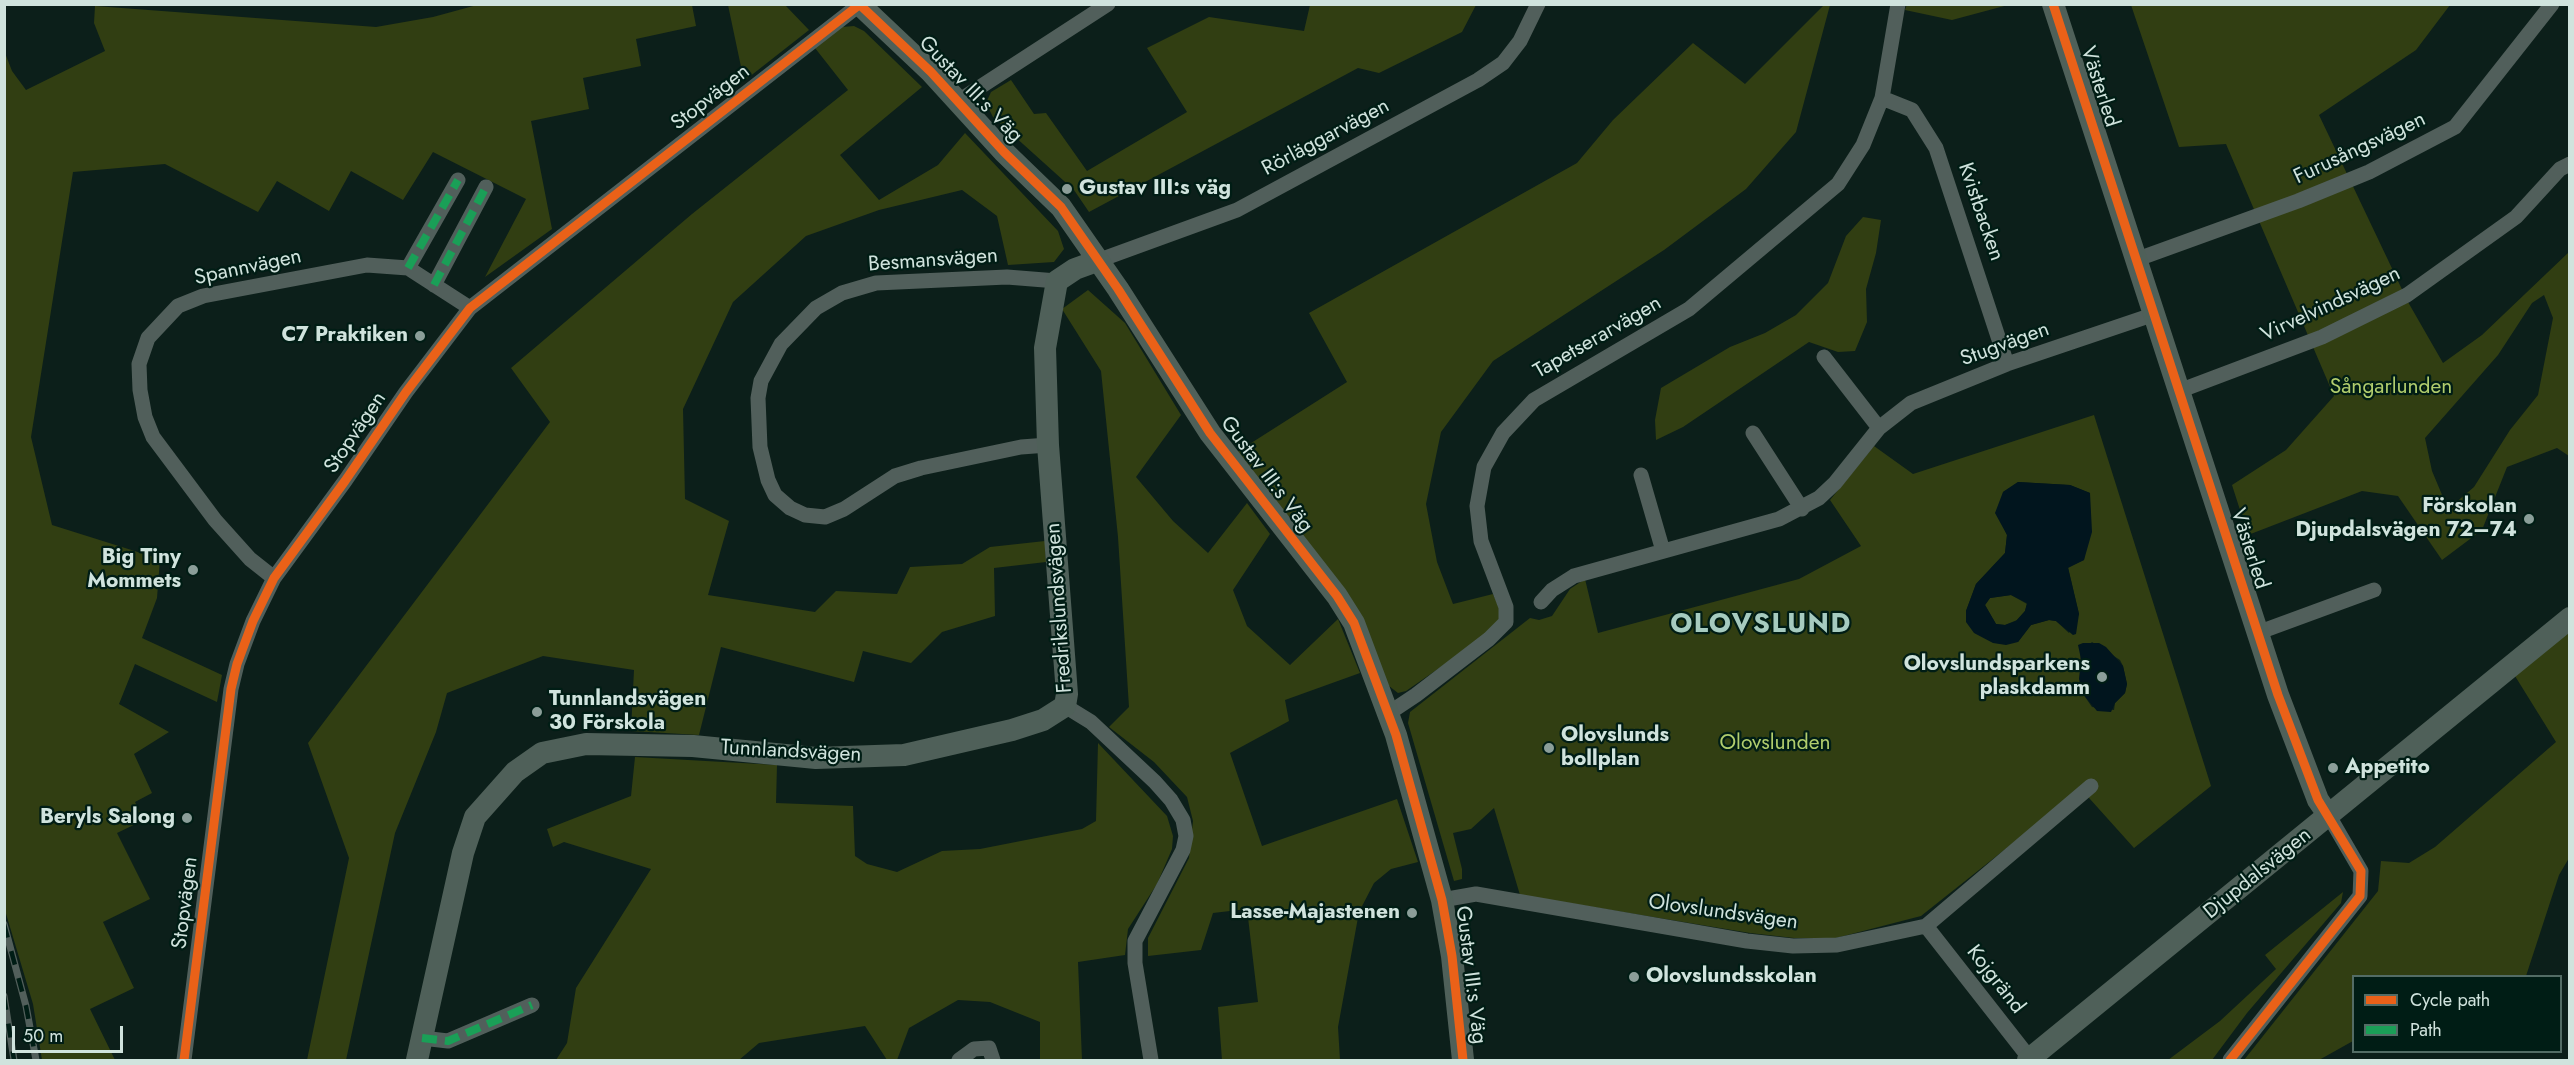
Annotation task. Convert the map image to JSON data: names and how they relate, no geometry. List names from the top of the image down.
{
  "streets": {
    "street": [
      "Västerled",
      "Gustav III:s Väg",
      "Stopvägen",
      "Rörläggarvägen",
      "Furusångsvägen",
      "Kvistbacken",
      "Besmansvägen",
      "Spannvägen",
      "Virvelvindsvägen",
      "Tapetserarvägen",
      "Stugvägen",
      "Fredrikslundsvägen",
      "Tunnlandsvägen",
      "Djupdalsvägen",
      "Olovslundsvägen",
      "Kojgränd"
    ]
  },
  "crossings": [
    ["Västerled", "Furusångsvägen"],
    ["Västerled", "Virvelvindsvägen"],
    ["Västerled", "Stugvägen"],
    ["Västerled", "Djupdalsvägen"],
    ["Gustav III:s Väg", "Stopvägen"],
    ["Gustav III:s Väg", "Rörläggarvägen"],
    ["Gustav III:s Väg", "Tapetserarvägen"],
    ["Gustav III:s Väg", "Olovslundsvägen"],
    ["Stopvägen", "Spannvägen"],
    ["Kvistbacken", "Tapetserarvägen"],
    ["Kvistbacken", "Stugvägen"],
    ["Besmansvägen", "Fredrikslundsvägen"],
    ["Fredrikslundsvägen", "Tunnlandsvägen"],
    ["Djupdalsvägen", "Kojgränd"],
    ["Olovslundsvägen", "Kojgränd"]
  ],
  "districts": ["OLOVSLUND"],
  "parks": ["Sångarlunden", "Olovslunden"],
  "places": [
    "Gustav III:s väg",
    "C7 Praktiken",
    "Förskolan Djupdalsvägen 72–74",
    "Big Tiny Mommets",
    "Olovslundsparkens plaskdamm",
    "Tunnlandsvägen 30 Förskola",
    "Olovslunds bollplan",
    "Appetito",
    "Beryls Salong",
    "Lasse-Majastenen",
    "Olovslundsskolan"
  ],
  "legend": ["Cycle path", "Path"],
  "scale_bar": "50 m"
}
